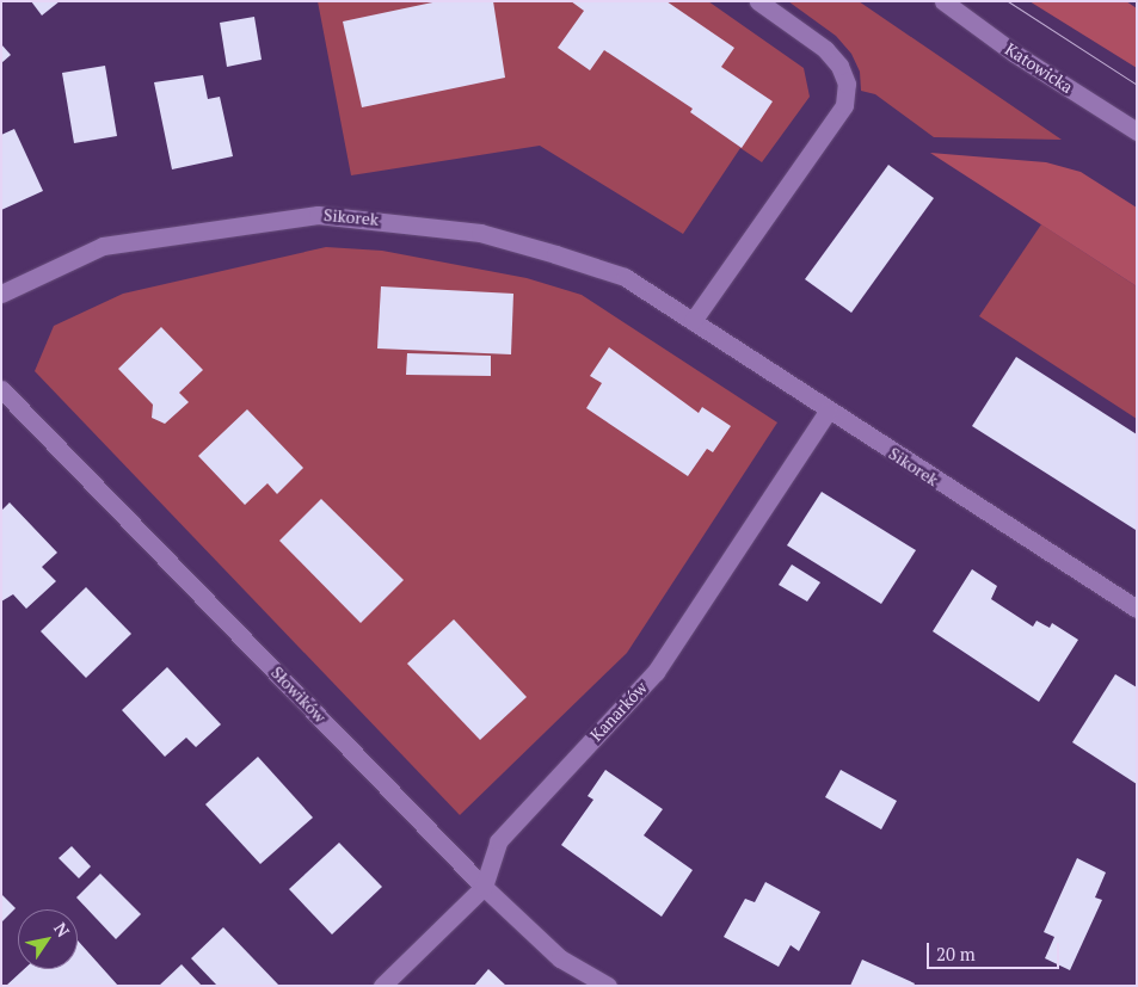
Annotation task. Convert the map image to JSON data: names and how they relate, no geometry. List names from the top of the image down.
{
  "streets": {
    "street": [
      "Katowicka",
      "Sikorek",
      "Słowików",
      "Kanarków"
    ]
  },
  "crossings": [
    ["Sikorek", "Kanarków"],
    ["Słowików", "Kanarków"]
  ],
  "scale_bar": "20 m",
  "north": "top right"
}
